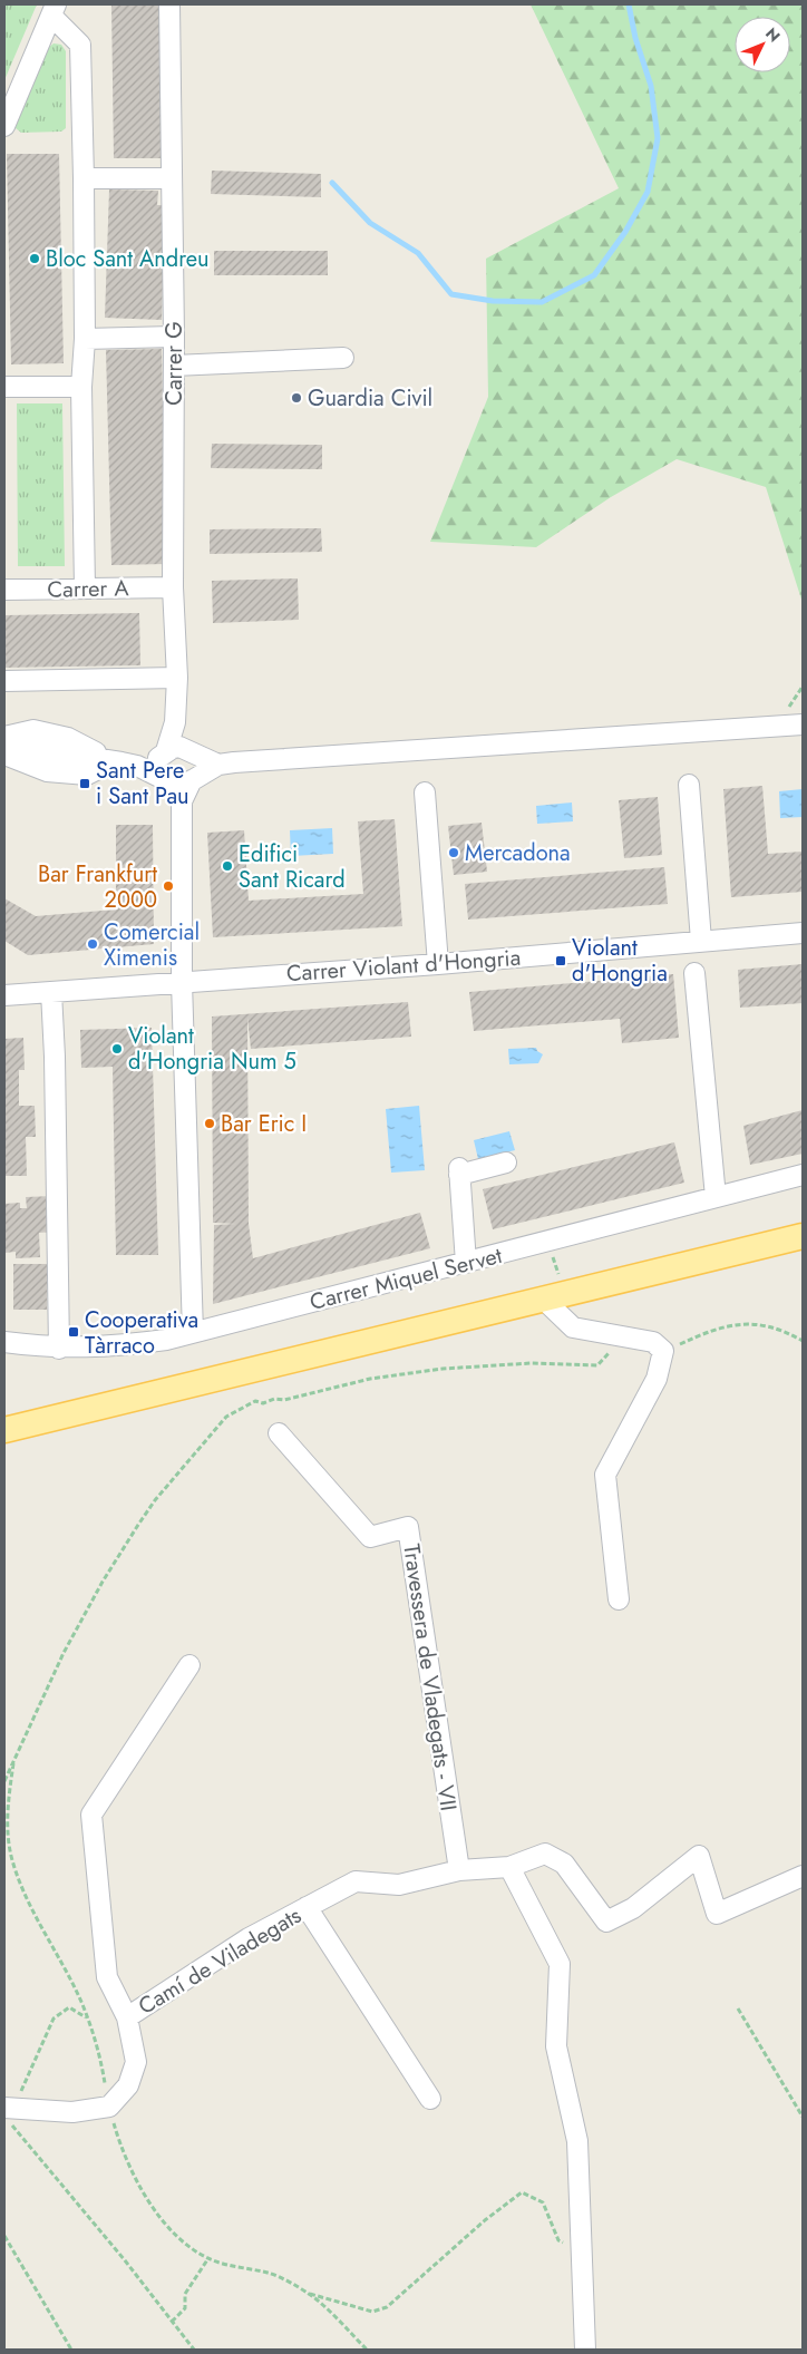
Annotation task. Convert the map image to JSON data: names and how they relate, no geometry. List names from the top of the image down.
{
  "streets": {
    "street": [
      "Carrer G",
      "Carrer A",
      "Carrer Violant d'Hongria",
      "Carrer Miquel Servet",
      "Travessera de Vladegats - VII",
      "Camí de Viladegats"
    ]
  },
  "crossings": [
    ["Carrer G", "Carrer A"],
    ["Travessera de Vladegats - VII", "Camí de Viladegats"]
  ],
  "places": {
    "other": [
      "Bloc Sant Andreu",
      "Guardia Civil",
      "Mercadona",
      "Edifici Sant Ricard",
      "Bar Frankfurt 2000",
      "Comercial Ximenis",
      "Violant d'Hongria Num 5",
      "Bar Eric I"
    ],
    "transit": ["Sant Pere i Sant Pau", "Violant d'Hongria", "Cooperativa Tàrraco"]
  },
  "north": "top right"
}
